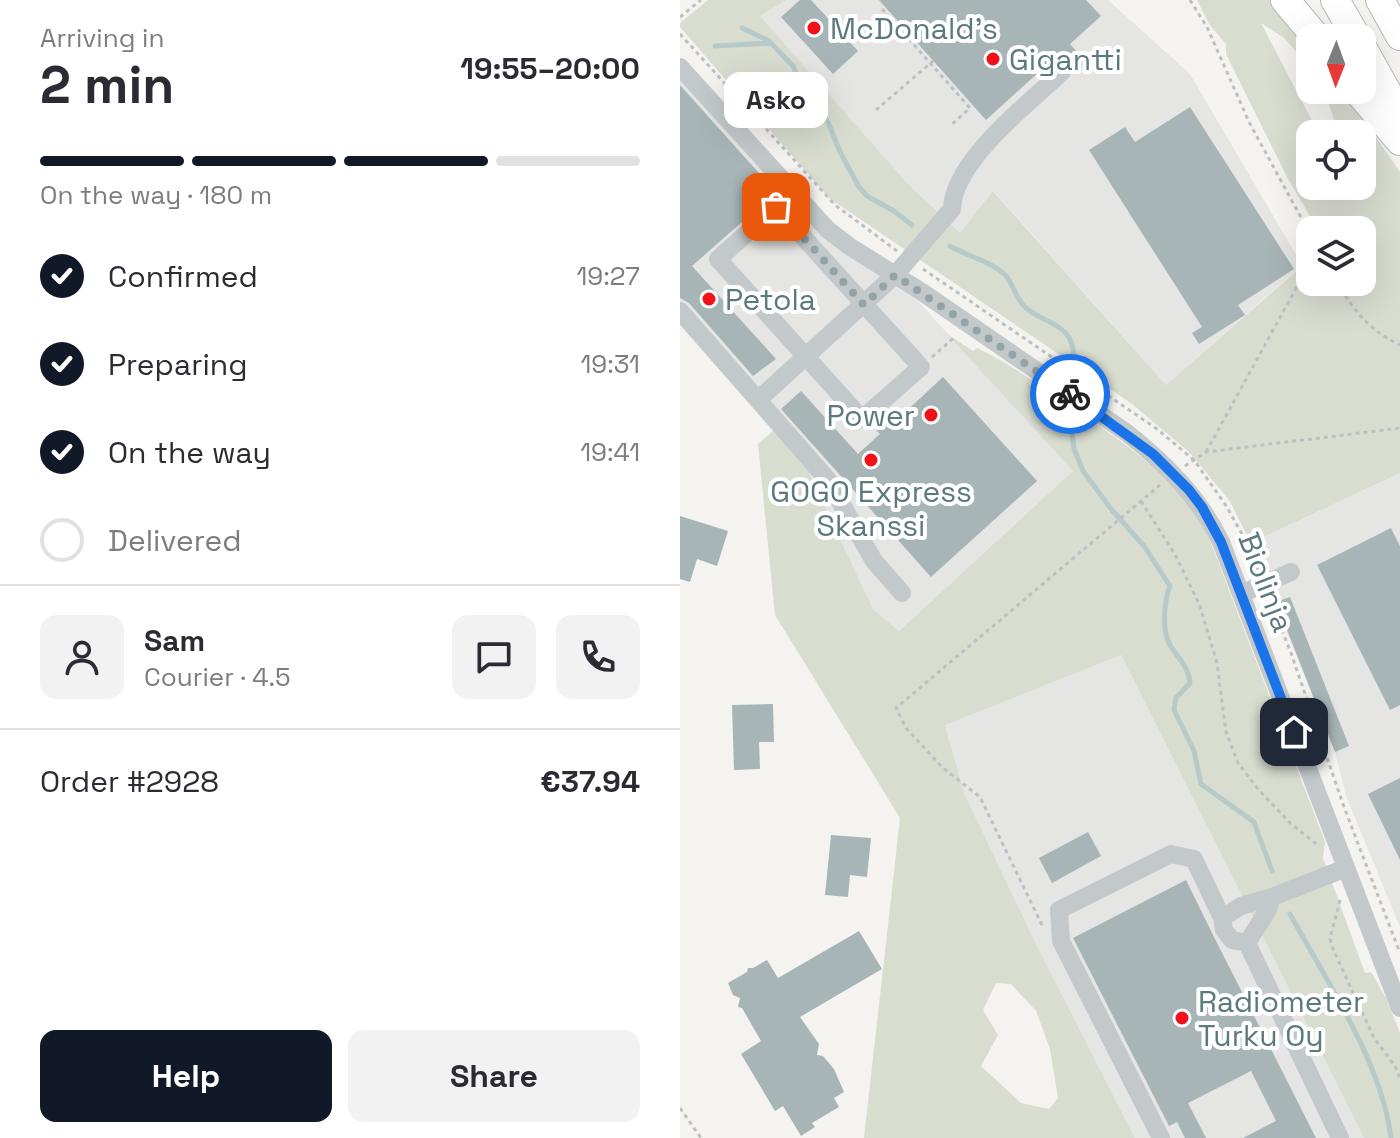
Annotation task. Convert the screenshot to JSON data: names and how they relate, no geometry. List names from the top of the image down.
{
  "streets": {
    "street": ["Biolinja"]
  },
  "places": [
    "McDonald's",
    "Gigantti",
    "Asko",
    "Petola",
    "Power",
    "GOGO Express Skanssi",
    "Radiometer Turku Oy"
  ],
  "north": "bottom",
  "page": {
    "heading": ["2 min", "Arriving in", "19:55–20:00"],
    "panel": [
      "Sam",
      "Courier · 4.5",
      "Order #2928",
      "€37.94"
    ],
    "bubble": "Asko",
    "bar": "On the way · 180 m",
    "list": [
      ["Confirmed", "19:27"],
      ["Preparing", "19:31"],
      ["On the way", "19:41"],
      "Delivered"
    ],
    "buttons": ["Help", "Share"]
  }
}
